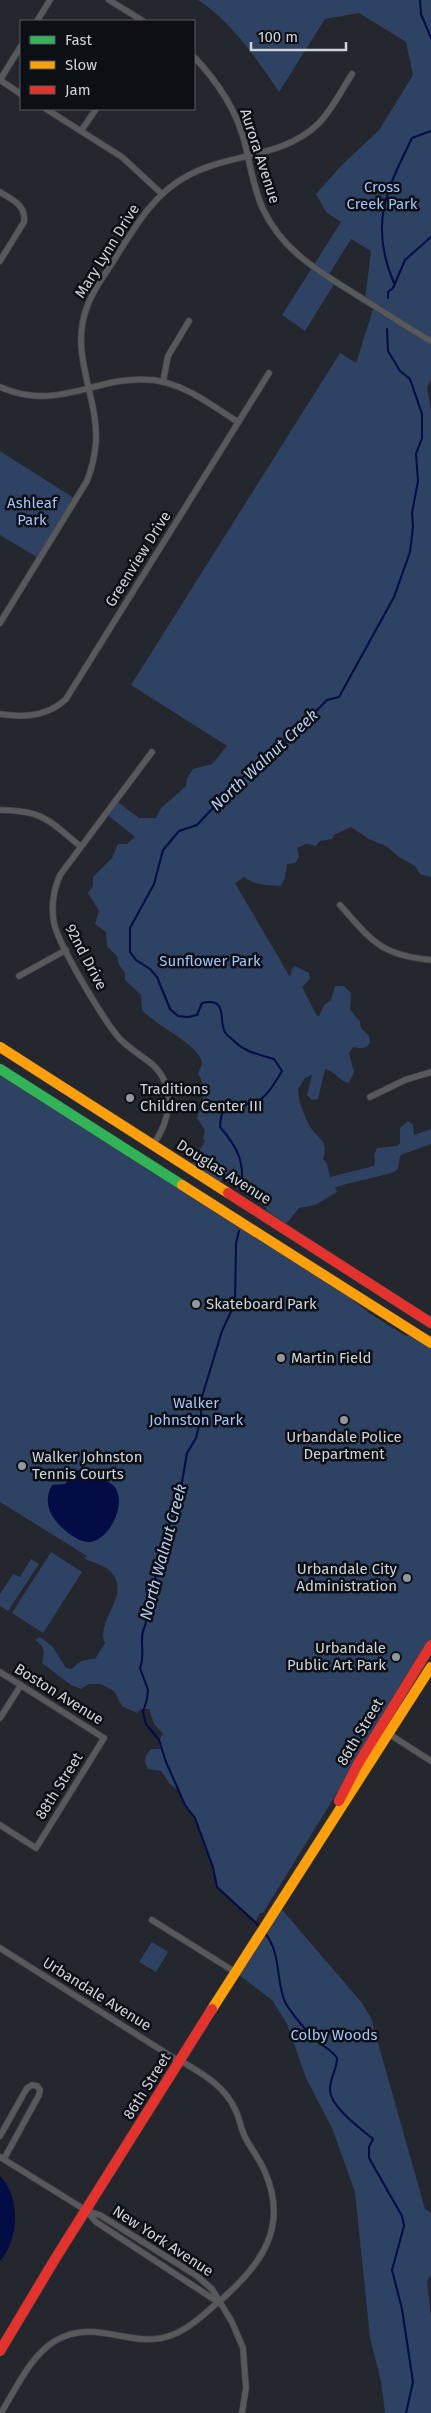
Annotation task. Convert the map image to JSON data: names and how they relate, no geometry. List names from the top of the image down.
{
  "streets": {
    "main road": ["Douglas Avenue", "86th Street"],
    "street": [
      "Aurora Avenue",
      "Mary Lynn Drive",
      "Greenview Drive",
      "92nd Drive",
      "Boston Avenue",
      "88th Street",
      "Urbandale Avenue",
      "New York Avenue"
    ]
  },
  "crossings": [
    ["Aurora Avenue", "Mary Lynn Drive"],
    ["92nd Drive", "Douglas Avenue"],
    ["Boston Avenue", "88th Street"],
    ["86th Street", "Urbandale Avenue"],
    ["86th Street", "New York Avenue"],
    ["Urbandale Avenue", "New York Avenue"]
  ],
  "water": ["North Walnut Creek"],
  "parks": [
    "Cross Creek Park",
    "Ashleaf Park",
    "Sunflower Park",
    "Walker Johnston Park",
    "Colby Woods"
  ],
  "places": [
    "Traditions Children Center III",
    "Skateboard Park",
    "Martin Field",
    "Urbandale Police Department",
    "Walker Johnston Tennis Courts",
    "Urbandale City Administration",
    "Urbandale Public Art Park"
  ],
  "legend": ["Fast", "Slow", "Jam"],
  "scale_bar": "100 m"
}
